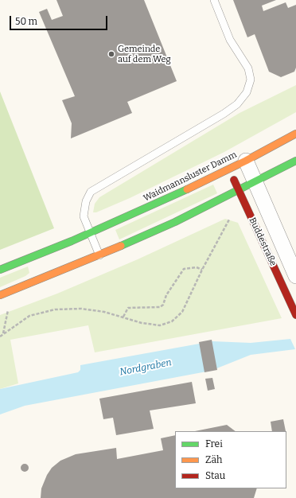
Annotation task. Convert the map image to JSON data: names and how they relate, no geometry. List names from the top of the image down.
{
  "streets": {
    "main road": ["Waidmannsluster Damm", "Buddestraße"]
  },
  "crossings": [
    ["Waidmannsluster Damm", "Buddestraße"]
  ],
  "water": ["Nordgraben"],
  "places": ["Gemeinde auf dem Weg"],
  "legend": ["Frei", "Zäh", "Stau"],
  "scale_bar": "50 m"
}
